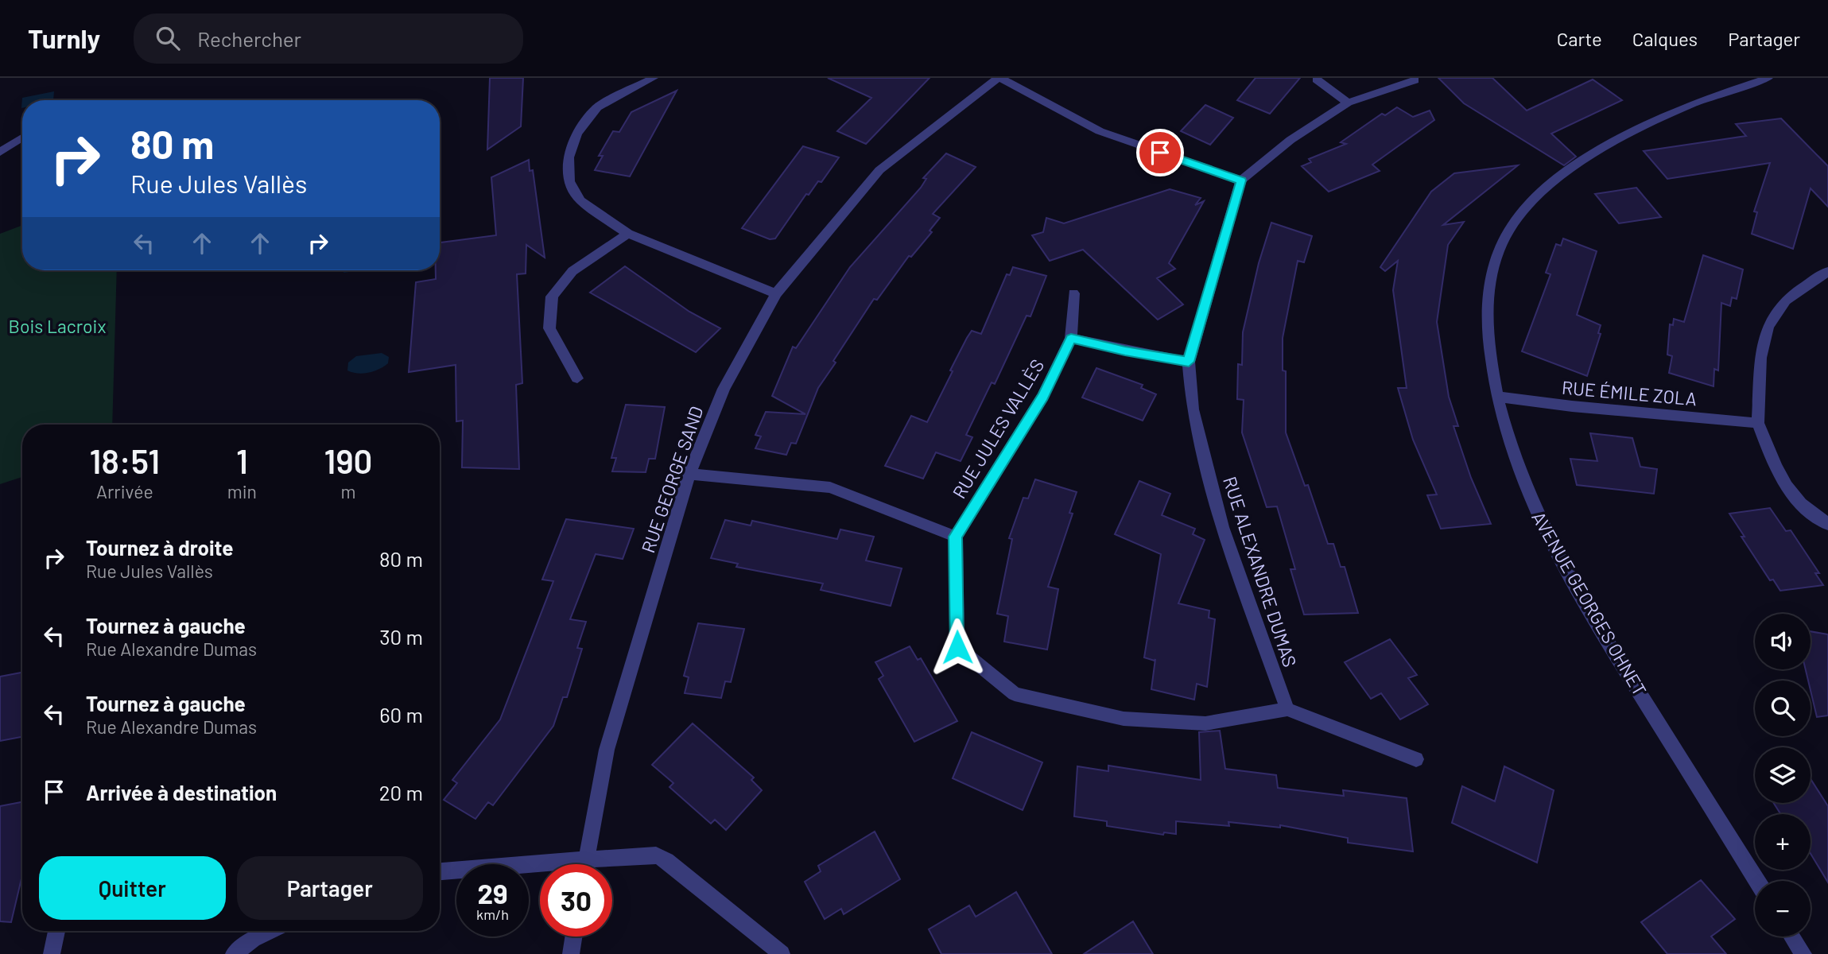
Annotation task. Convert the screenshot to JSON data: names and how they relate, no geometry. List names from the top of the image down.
{
  "streets": {
    "street": [
      "RUE ÉMILE ZOLA",
      "RUE JULES VALLÈS",
      "RUE GEORGE SAND",
      "RUE ALEXANDRE DUMAS",
      "AVENUE GEORGES OHNET"
    ]
  },
  "crossings": [
    ["RUE ÉMILE ZOLA", "AVENUE GEORGES OHNET"]
  ],
  "parks": ["Bois Lacroix"],
  "page": {
    "header": "Turnly",
    "search": "Rechercher",
    "nav": ["Carte", "Calques", "Partager"],
    "turn": ["80 m", "Rue Jules Vallès"],
    "eta": [
      "18:51",
      "Arrivée",
      "1",
      "min",
      "190",
      "m"
    ],
    "list": [
      {
        "name": "Tournez à droite",
        "note": "Rue Jules Vallès",
        "value": "80 m"
      },
      {
        "name": "Tournez à gauche",
        "note": "Rue Alexandre Dumas",
        "value": "30 m"
      },
      {
        "name": "Tournez à gauche",
        "note": "Rue Alexandre Dumas",
        "value": "60 m"
      },
      {
        "name": "Arrivée à destination",
        "value": "20 m"
      }
    ],
    "map_buttons": ["+", "−"],
    "buttons": ["Quitter", "Partager"],
    "speed": "29 km/h",
    "limit": "30"
  }
}
